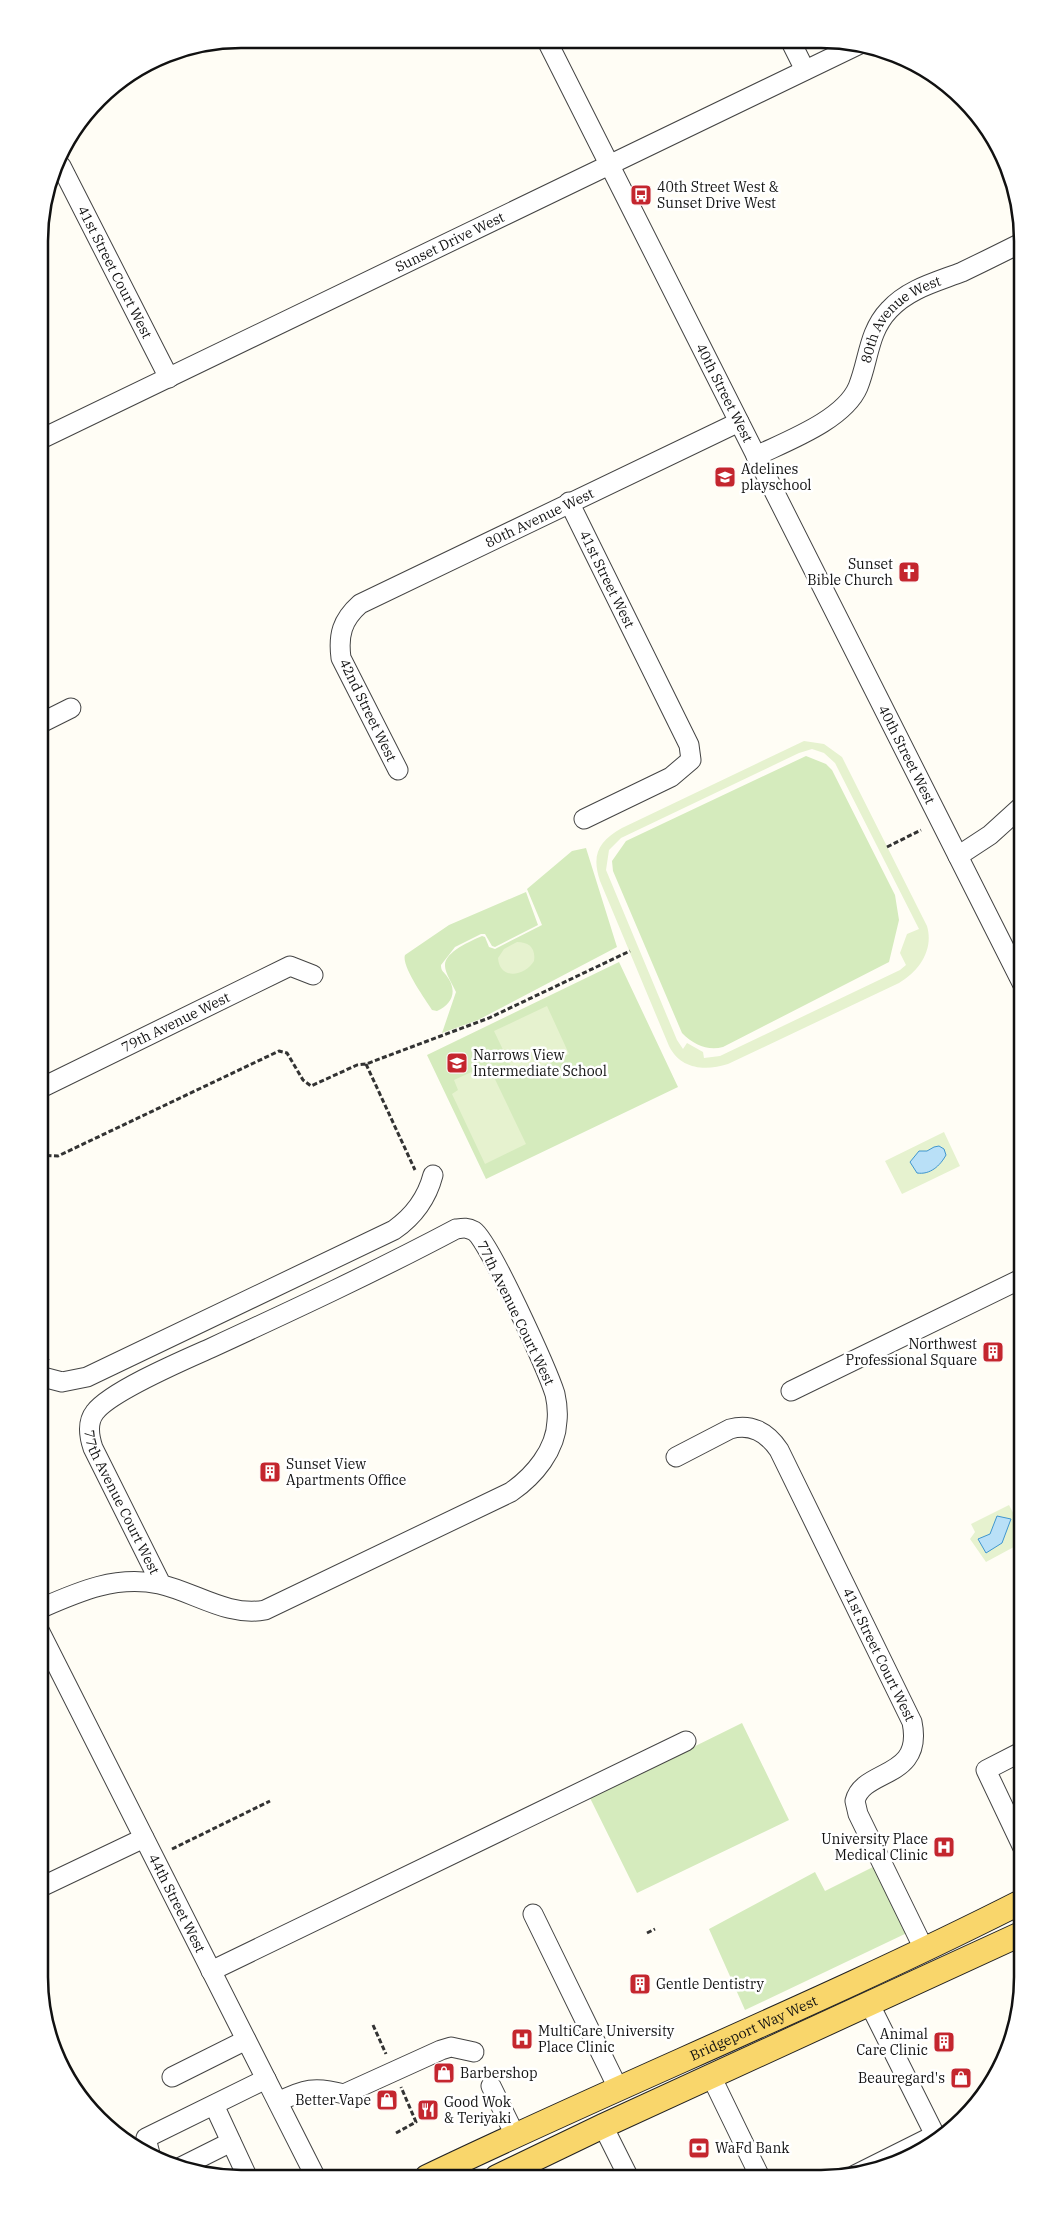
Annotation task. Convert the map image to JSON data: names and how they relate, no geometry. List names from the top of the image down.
{
  "streets": {
    "main road": ["Bridgeport Way West"],
    "street": [
      "Sunset Drive West",
      "41st Street Court West",
      "80th Avenue West",
      "40th Street West",
      "41st Street West",
      "42nd Street West",
      "79th Avenue West",
      "77th Avenue Court West",
      "44th Street West"
    ]
  },
  "crossings": [
    ["Sunset Drive West", "41st Street Court West"],
    ["Sunset Drive West", "40th Street West"],
    ["41st Street Court West", "Bridgeport Way West"],
    ["80th Avenue West", "40th Street West"],
    ["80th Avenue West", "41st Street West"],
    ["80th Avenue West", "42nd Street West"]
  ],
  "places": {
    "bus stop": ["40th Street West & Sunset Drive West"],
    "school or university": ["Adelines playschool", "Narrows View Intermediate School"],
    "church": ["Sunset Bible Church"],
    "building": [
      "Northwest Professional Square",
      "Sunset View Apartments Office",
      "Gentle Dentistry",
      "Animal Care Clinic"
    ],
    "hospital": ["University Place Medical Clinic", "MultiCare University Place Clinic"],
    "shop": ["Barbershop", "Beauregard's", "Better Vape"],
    "restaurant": ["Good Wok & Teriyaki"],
    "bank": ["WaFd Bank"]
  }
}
